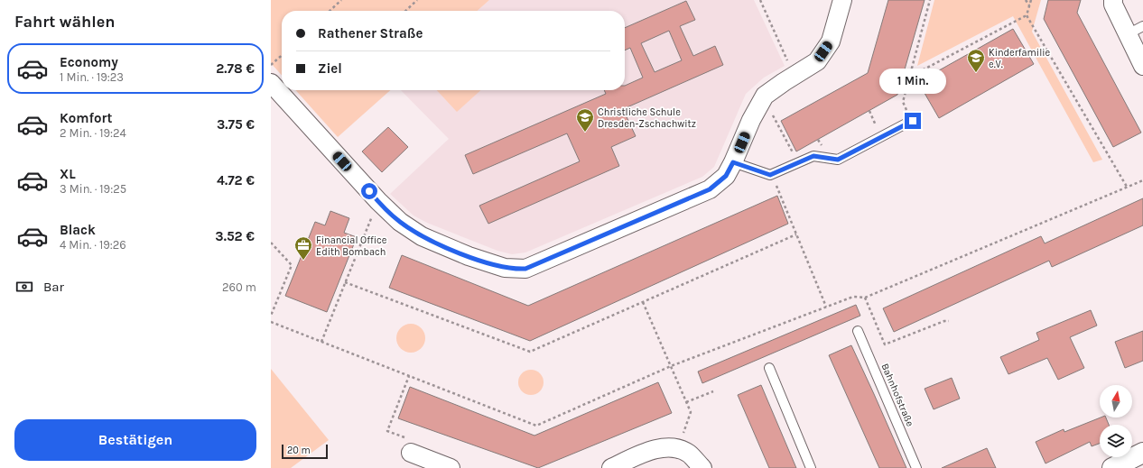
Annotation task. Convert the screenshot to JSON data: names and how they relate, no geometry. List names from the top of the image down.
{
  "streets": {
    "lane": ["Bahnhofstraße"]
  },
  "places": {
    "school or university": ["Kinderfamilie e.V.", "Christliche Schule Dresden-Zschachwitz"],
    "office": ["Financial Office Edith Bombach"]
  },
  "scale_bar": "20 m",
  "north": "top",
  "page": {
    "heading": "Fahrt wählen",
    "banner": ["Rathener Straße", "Ziel"],
    "list": [
      {
        "name": "Economy",
        "note": "1 Min. · 19:23",
        "value": "2.78 €"
      },
      {
        "name": "Komfort",
        "note": "2 Min. · 19:24",
        "value": "3.75 €"
      },
      {
        "name": "XL",
        "note": "3 Min. · 19:25",
        "value": "4.72 €"
      },
      {
        "name": "Black",
        "note": "4 Min. · 19:26",
        "value": "3.52 €"
      }
    ],
    "bubble": "1 Min.",
    "pay": ["Bar", "260 m"],
    "buttons": "Bestätigen",
    "scale": "20 m"
  }
}
